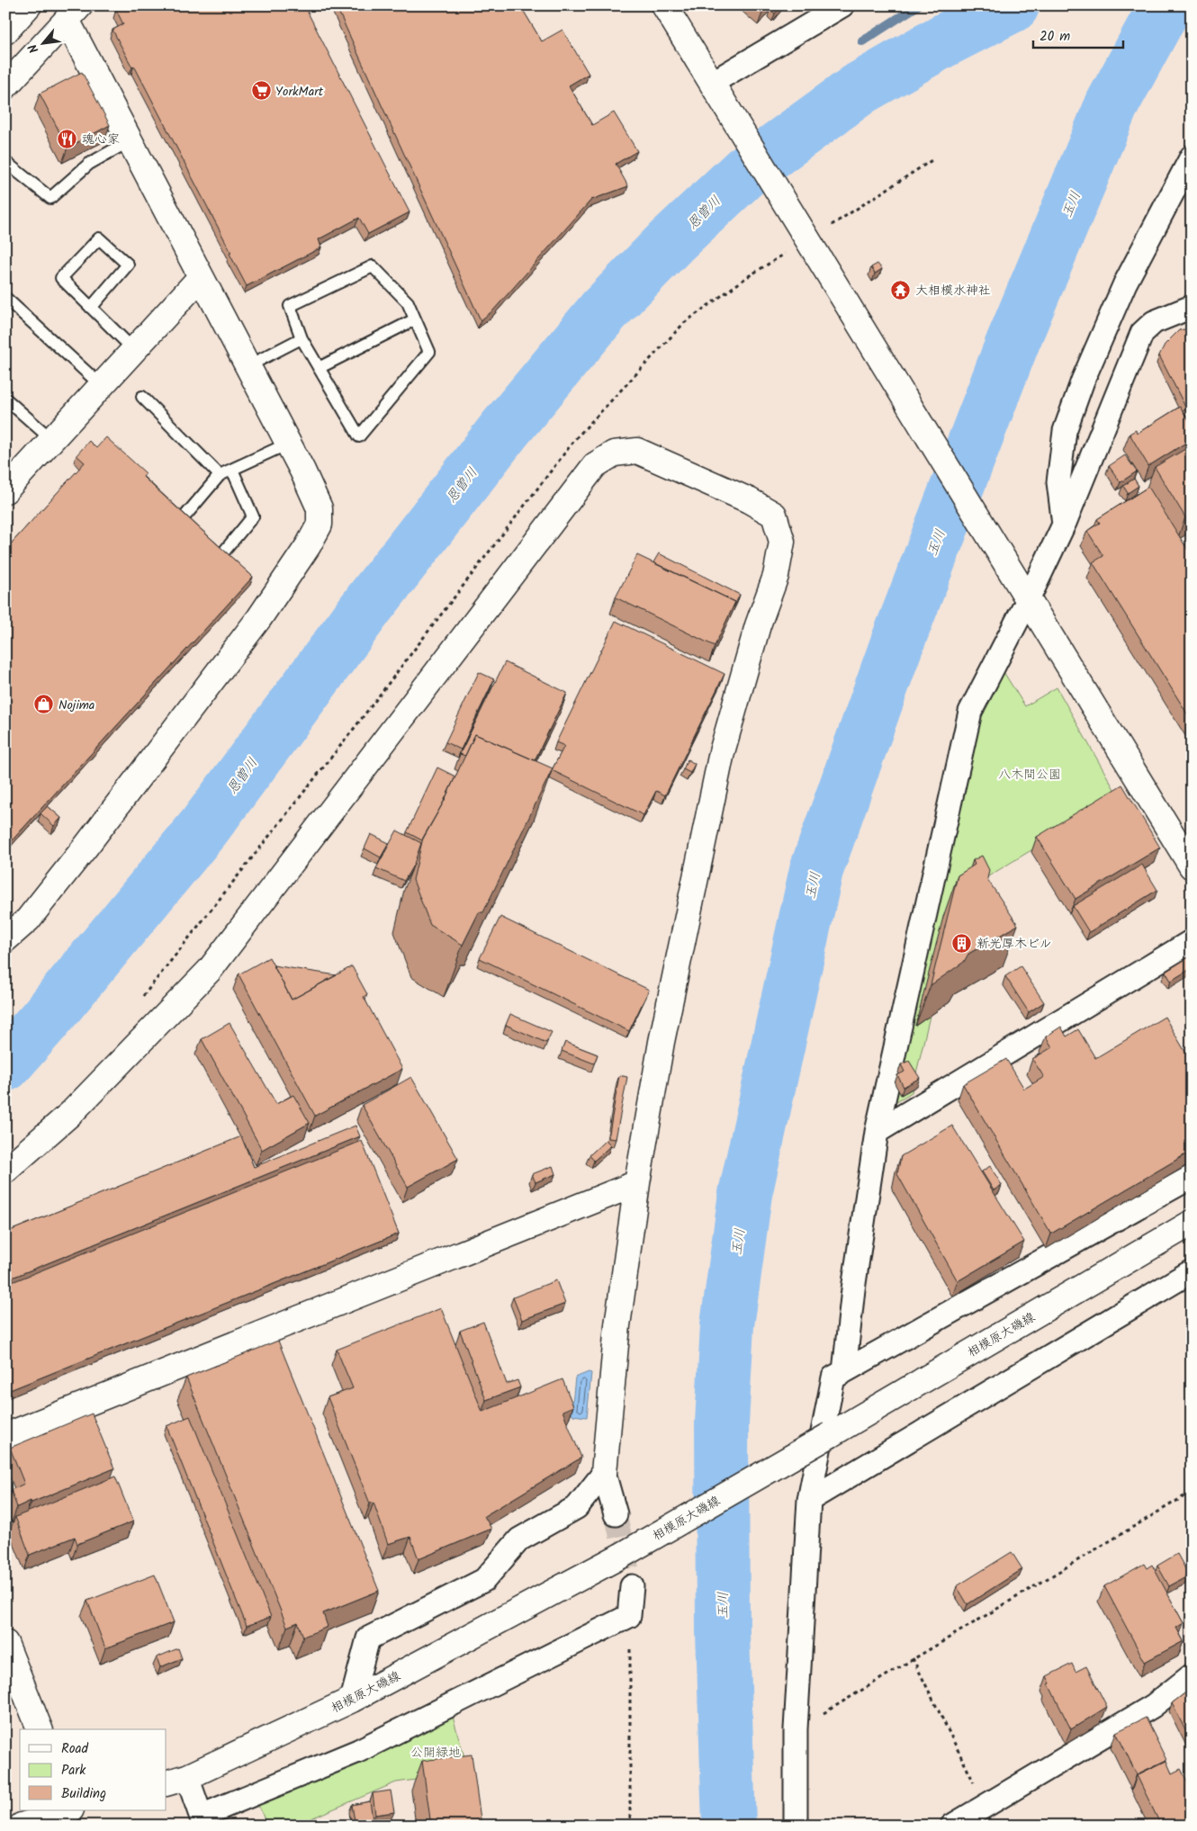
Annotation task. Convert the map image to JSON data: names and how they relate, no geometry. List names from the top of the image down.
{
  "streets": {
    "main road": ["相模原大磯線"]
  },
  "water": ["玉川", "恩曽川"],
  "parks": ["八木間公園", "公開緑地"],
  "places": {
    "supermarket": ["YorkMart"],
    "restaurant": ["魂心家"],
    "temple": ["大相模水神社"],
    "shop": ["Nojima"],
    "building": ["新光厚木ビル"]
  },
  "legend": ["Road", "Park", "Building"],
  "scale_bar": "20 m",
  "north": "bottom left"
}
